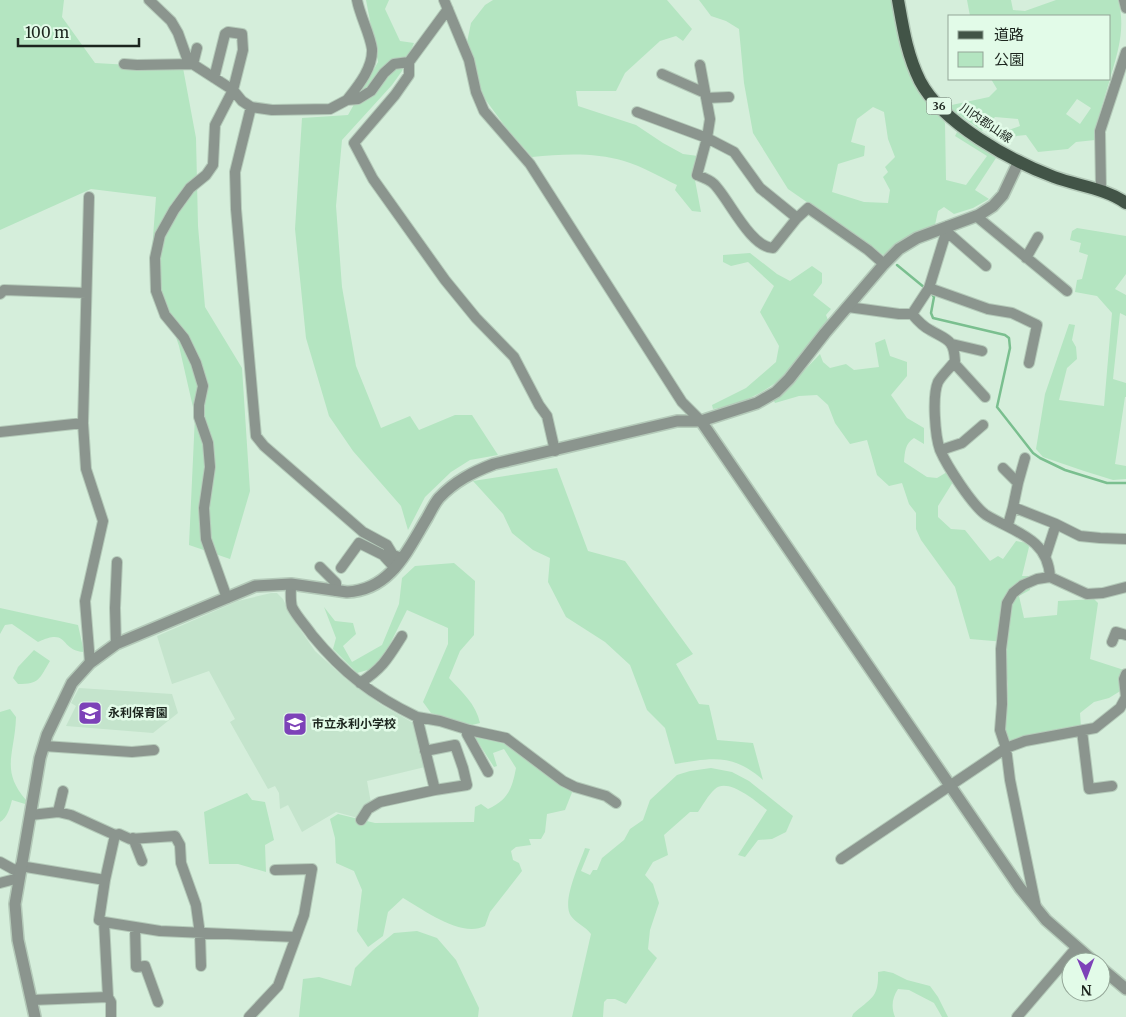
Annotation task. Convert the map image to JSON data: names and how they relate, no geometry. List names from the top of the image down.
{
  "streets": {
    "main road": ["36", "川内郡山線"]
  },
  "places": {
    "school or university": ["永利保育園", "市立永利小学校"]
  },
  "legend": ["道路", "公園"],
  "scale_bar": "100 m",
  "north": "bottom"
}
